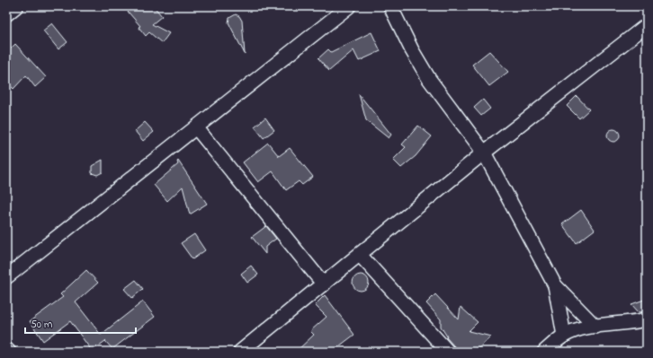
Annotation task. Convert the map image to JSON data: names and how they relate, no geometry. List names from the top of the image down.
{
  "scale_bar": "50 m"
}
